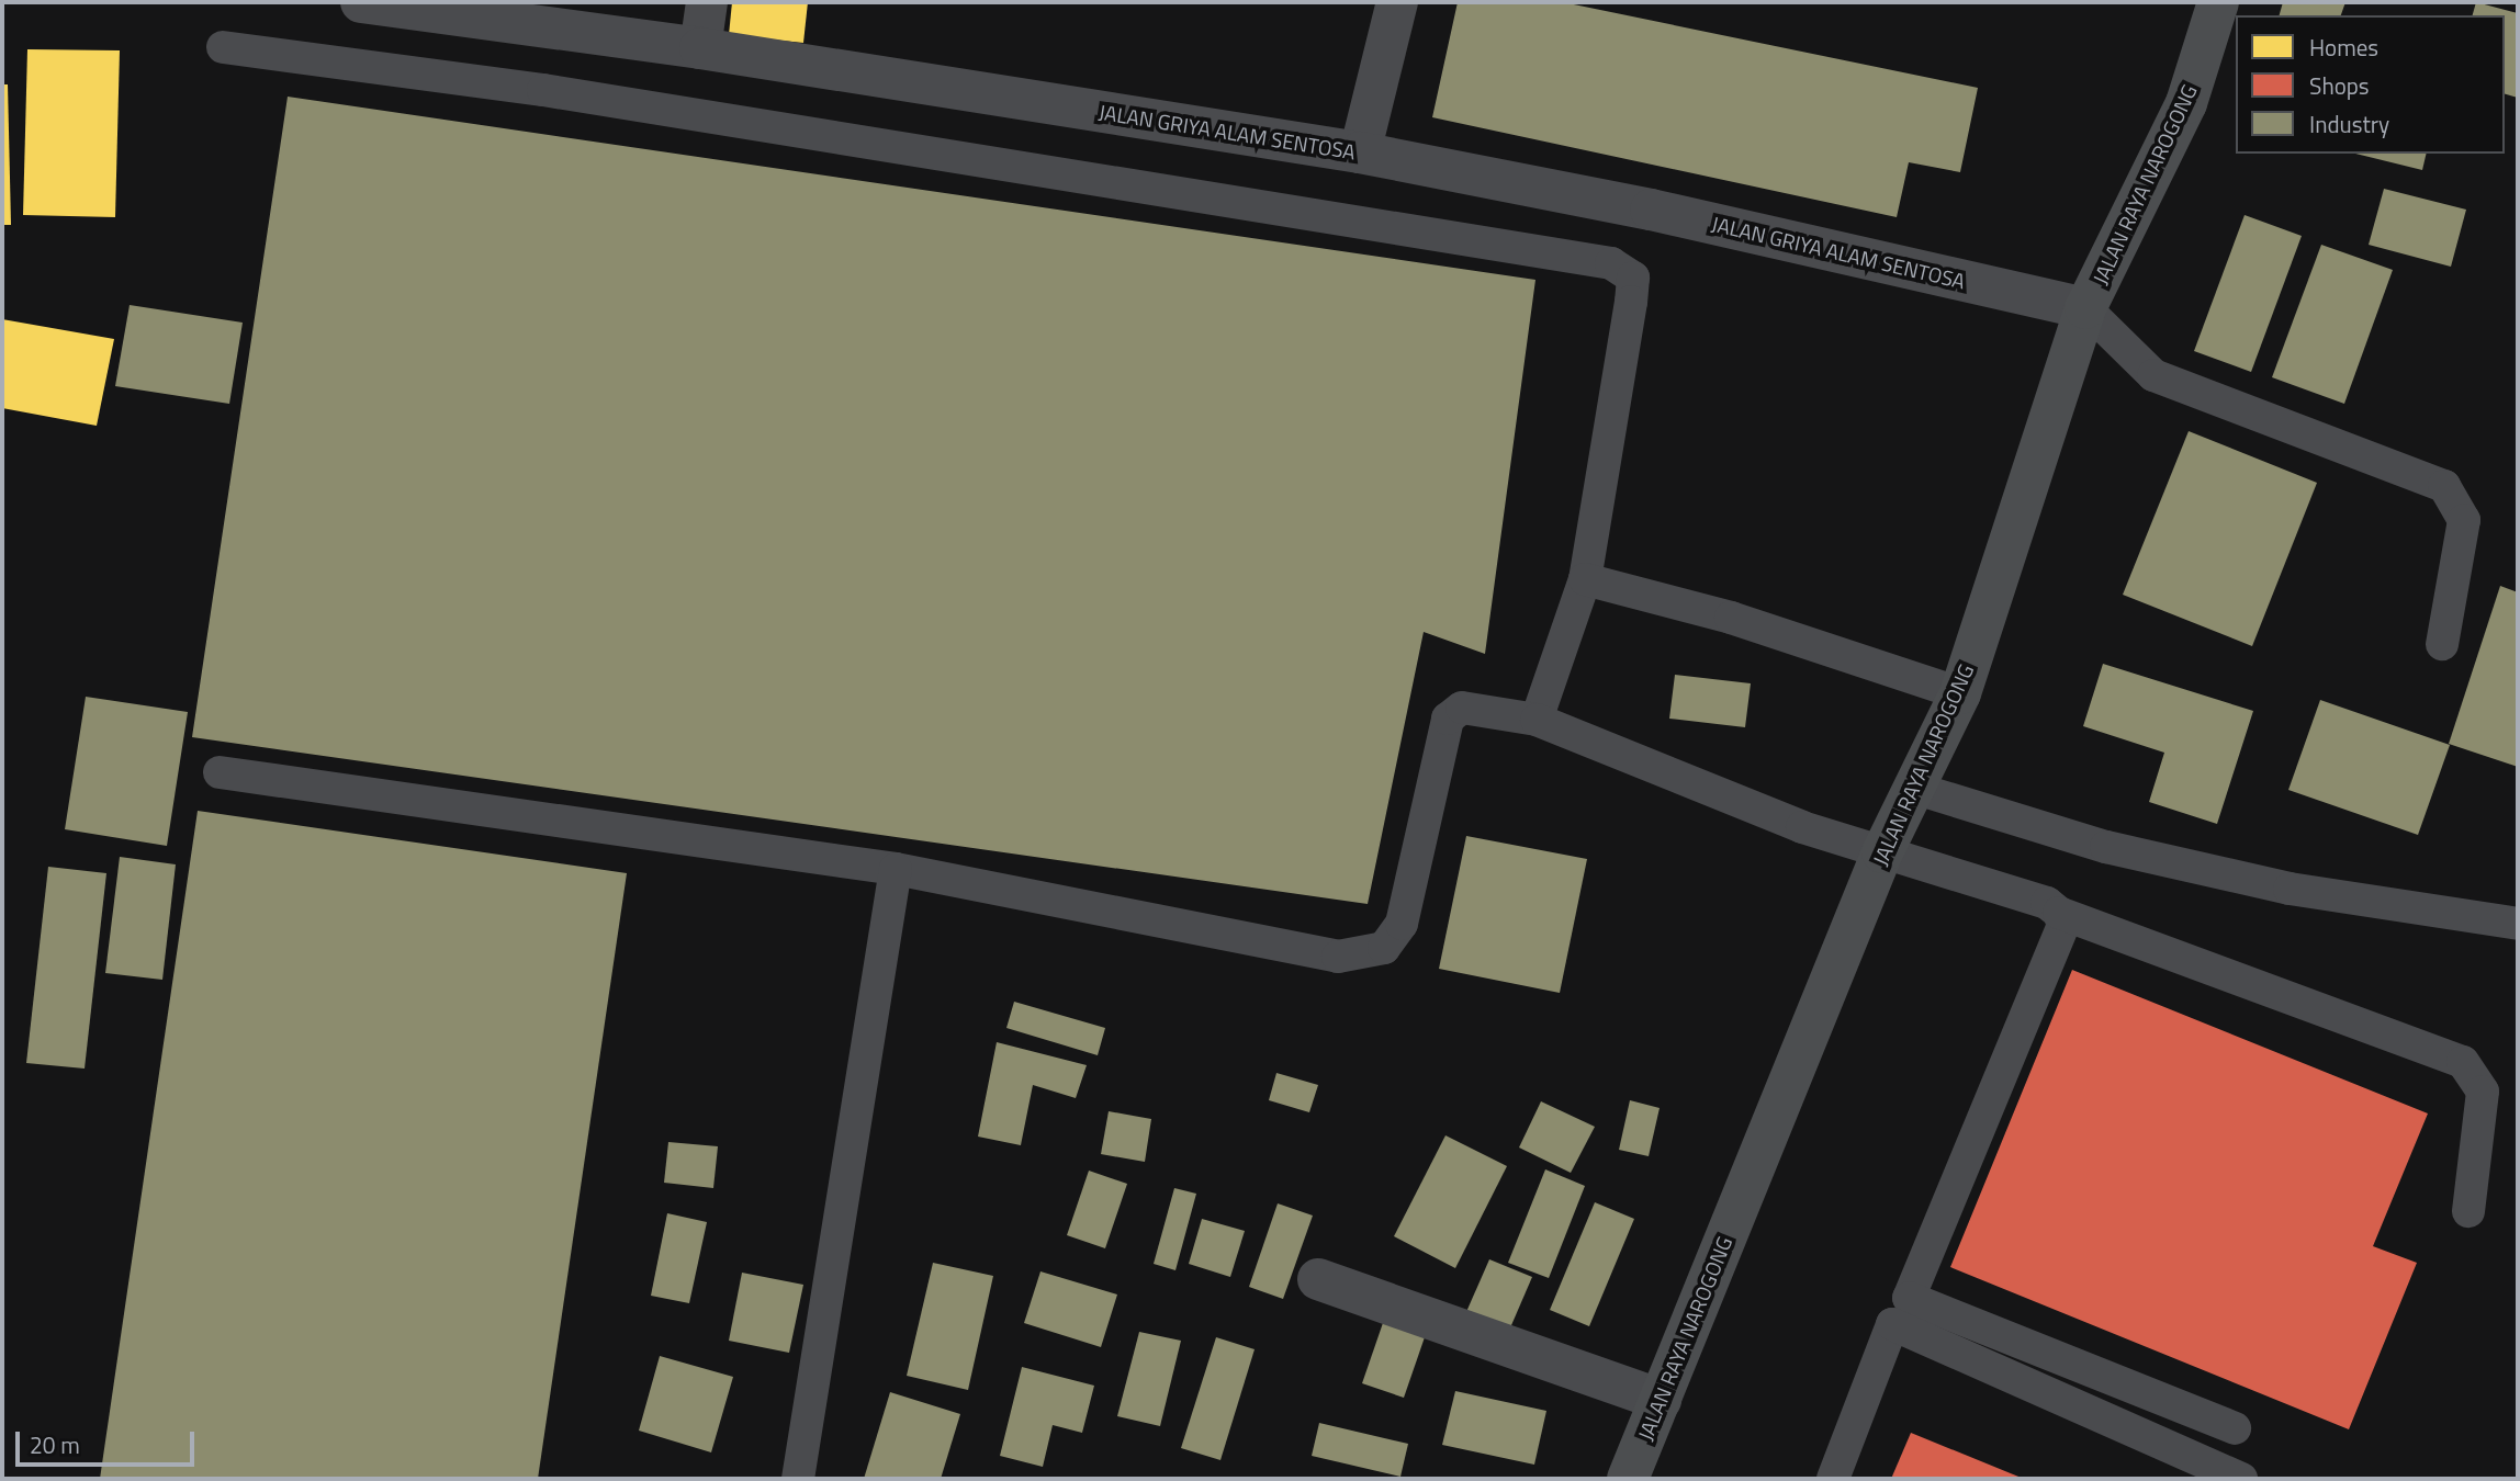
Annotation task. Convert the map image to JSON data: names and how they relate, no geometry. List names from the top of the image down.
{
  "streets": {
    "main road": ["JALAN RAYA NAROGONG"],
    "street": ["JALAN GRIYA ALAM SENTOSA"]
  },
  "crossings": [
    ["JALAN GRIYA ALAM SENTOSA", "JALAN RAYA NAROGONG"]
  ],
  "legend": ["Homes", "Shops", "Industry"],
  "scale_bar": "20 m"
}
